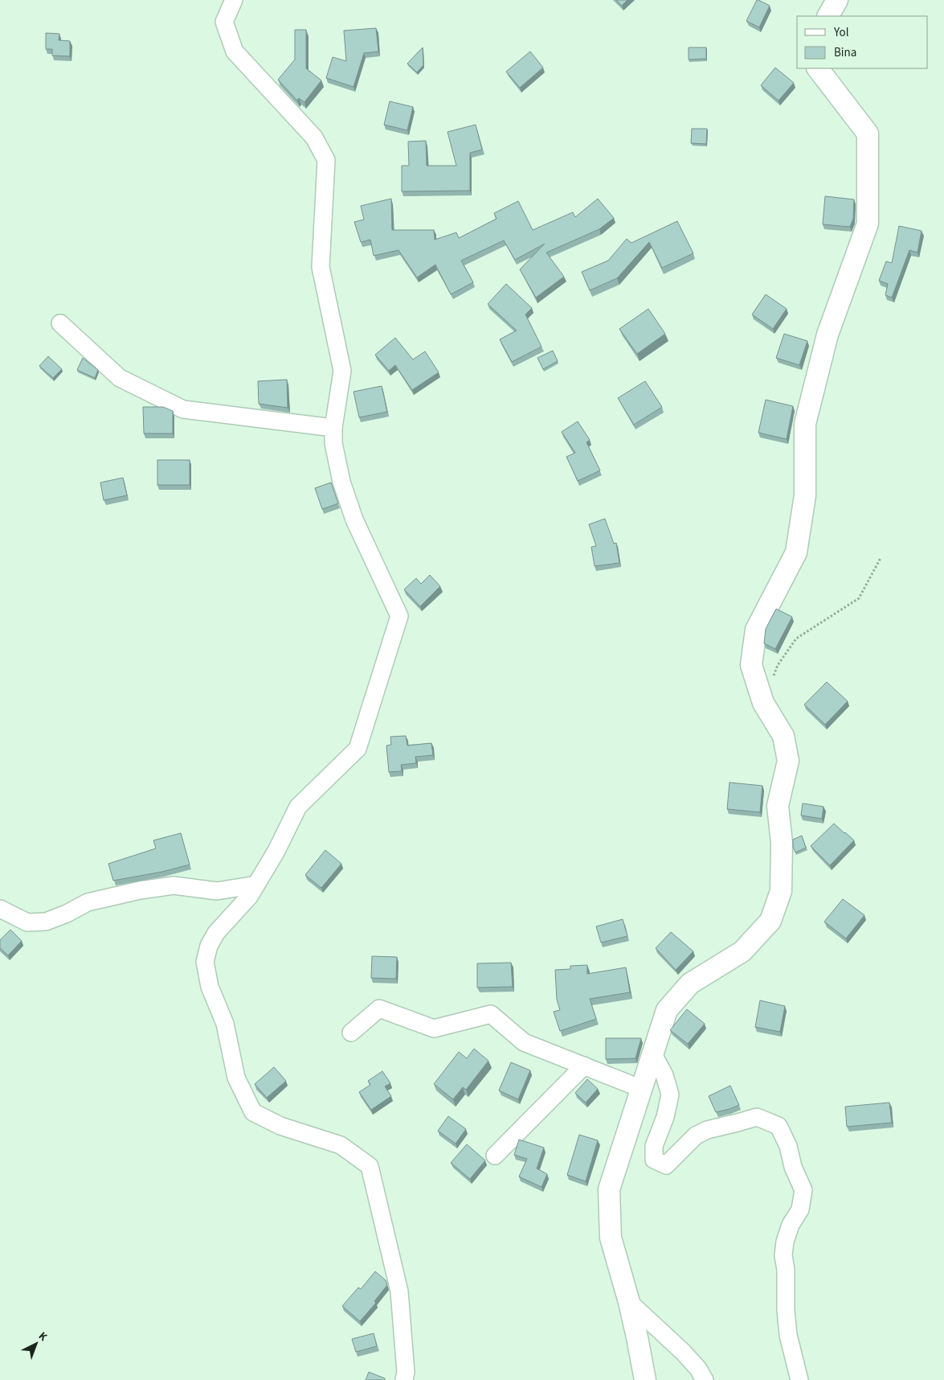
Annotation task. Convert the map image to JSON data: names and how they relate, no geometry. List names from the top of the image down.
{
  "legend": ["Yol", "Bina"],
  "north": "top right"
}
